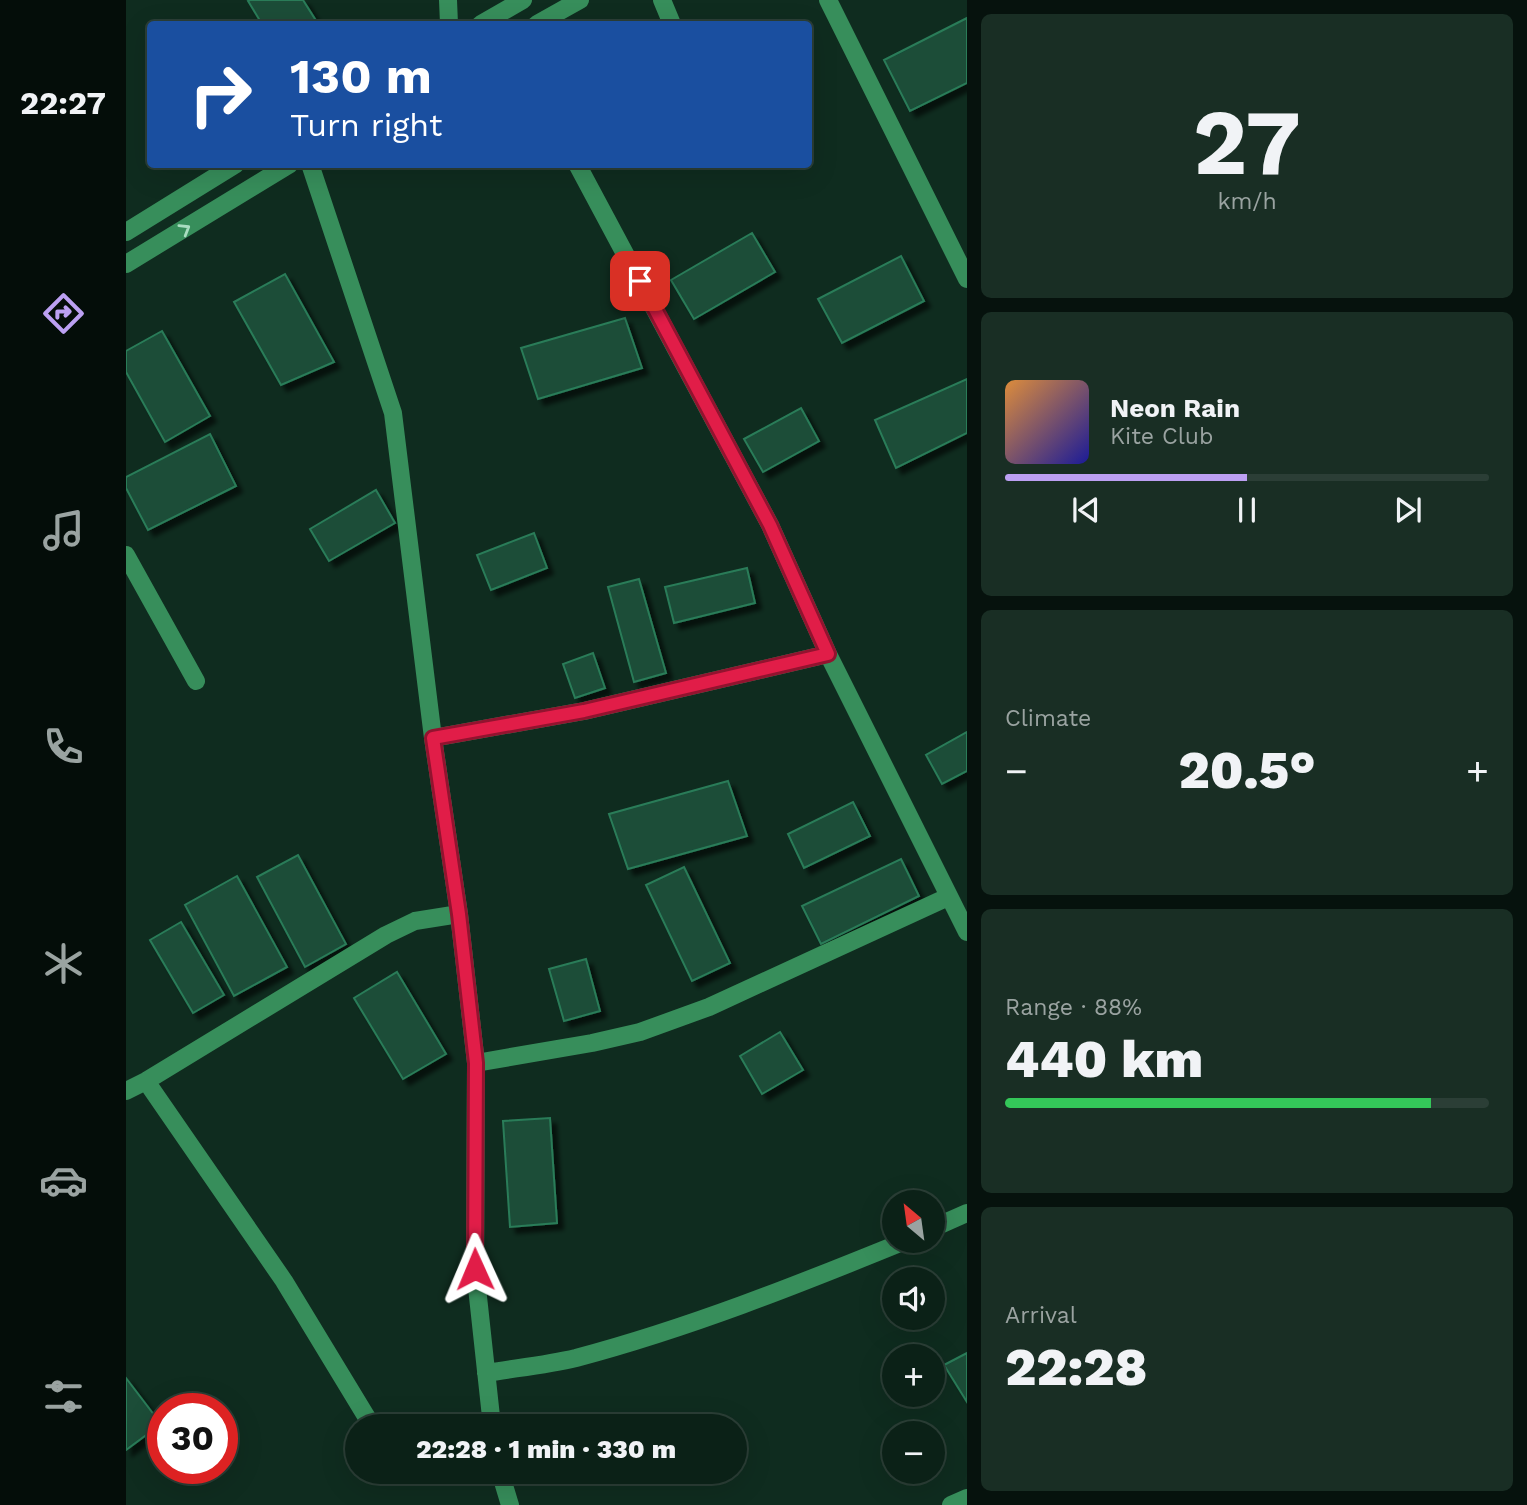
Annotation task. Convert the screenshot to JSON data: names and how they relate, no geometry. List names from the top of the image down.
{
  "north": "top left",
  "page": {
    "tabs": "22:27",
    "tile": [
      ["27", "km/h"],
      "Climate",
      ["Range · 88%", "440 km"],
      ["Arrival", "22:28"]
    ],
    "turn": ["130 m", "Turn right"],
    "song": ["Neon Rain", "Kite Club"],
    "heat": ["−", "20.5°", "+"],
    "map_buttons": ["+", "−"],
    "limit": "30",
    "trip": "22:28 · 1 min · 330 m"
  }
}
